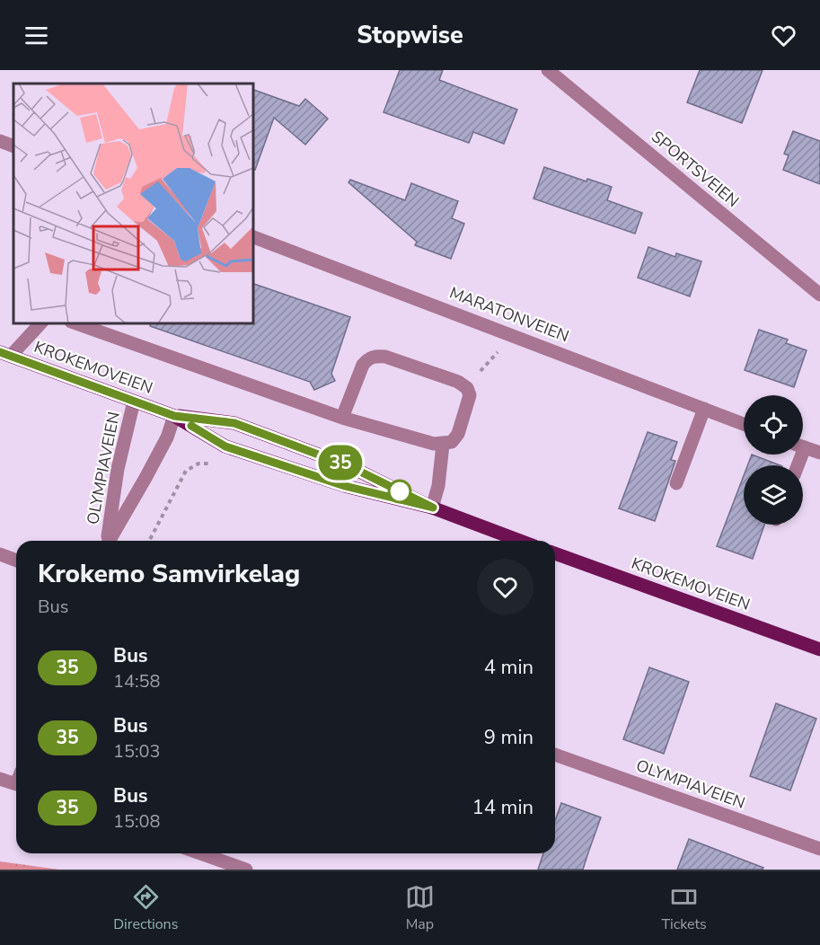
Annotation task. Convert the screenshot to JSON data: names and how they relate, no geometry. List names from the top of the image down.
{
  "streets": {
    "main road": ["KROKEMOVEIEN"],
    "street": ["SPORTSVEIEN", "MARATONVEIEN", "OLYMPIAVEIEN"]
  },
  "crossings": [
    ["KROKEMOVEIEN", "OLYMPIAVEIEN"]
  ],
  "lines": ["bus line 35"],
  "page": {
    "header": "Stopwise",
    "on_map": "35",
    "heading": ["Krokemo Samvirkelag", "Bus"],
    "list": [
      {
        "mark": "35",
        "name": "Bus",
        "note": "14:58",
        "value": "4 min"
      },
      {
        "mark": "35",
        "name": "Bus",
        "note": "15:03",
        "value": "9 min"
      },
      {
        "mark": "35",
        "name": "Bus",
        "note": "15:08",
        "value": "14 min"
      }
    ],
    "tabs": ["Directions", "Map", "Tickets"]
  }
}
